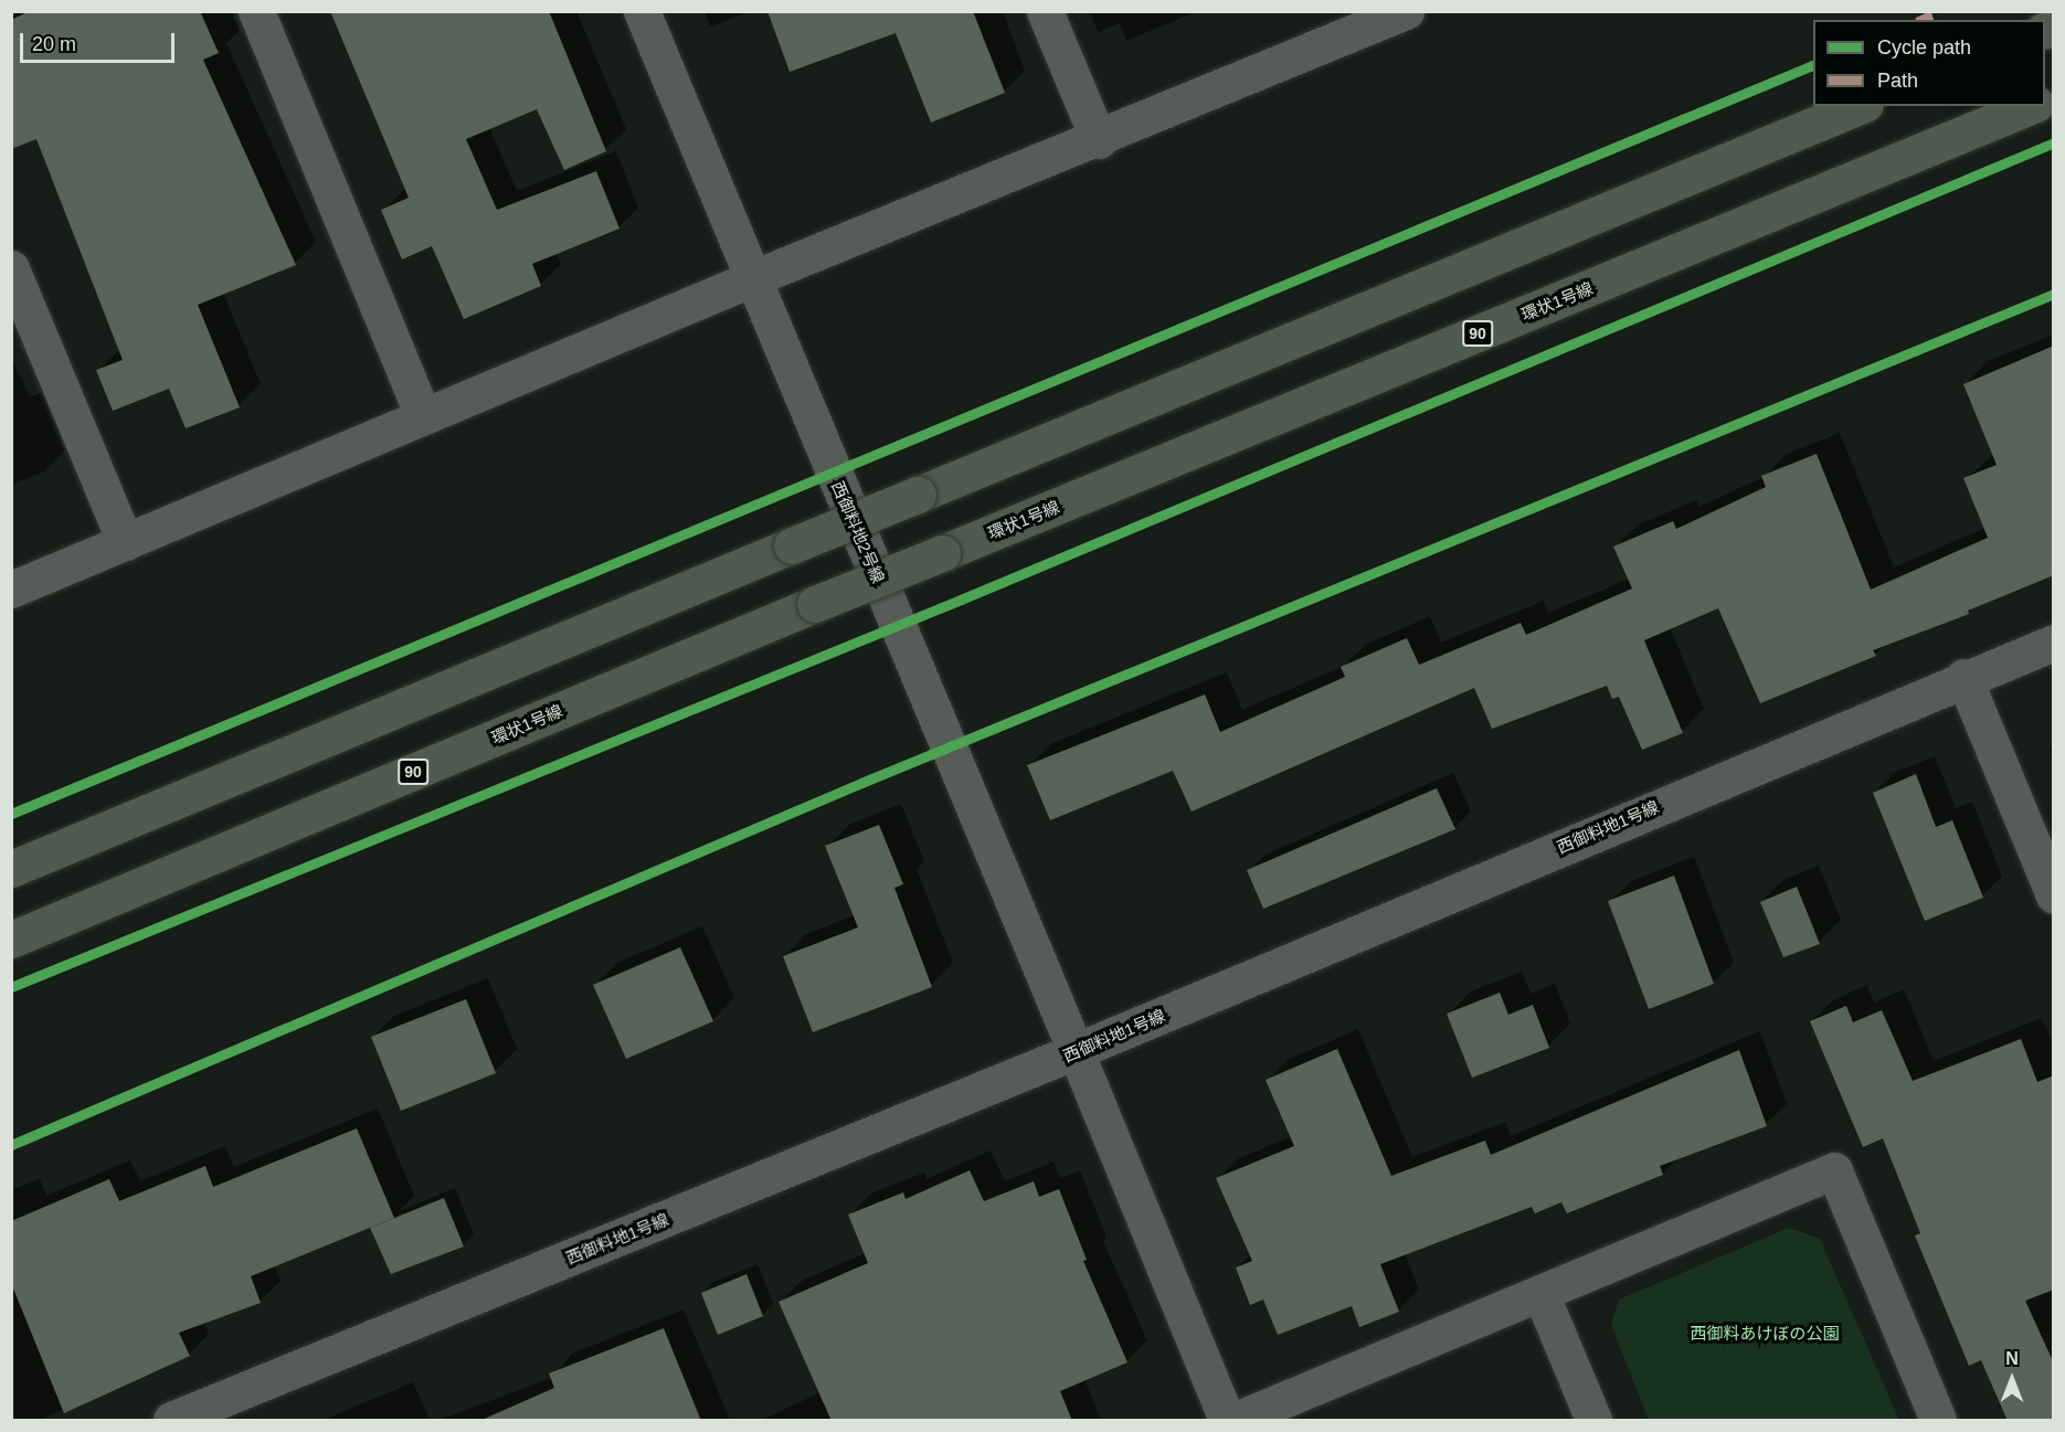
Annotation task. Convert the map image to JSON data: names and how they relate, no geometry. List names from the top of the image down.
{
  "streets": {
    "main road": ["環状1号線", "90"],
    "street": ["西御料地2号線", "西御料地1号線"]
  },
  "crossings": [
    ["西御料地2号線", "西御料地1号線"]
  ],
  "parks": ["西御料あけぼの公園"],
  "legend": ["Cycle path", "Path"],
  "scale_bar": "20 m",
  "north": "top"
}
